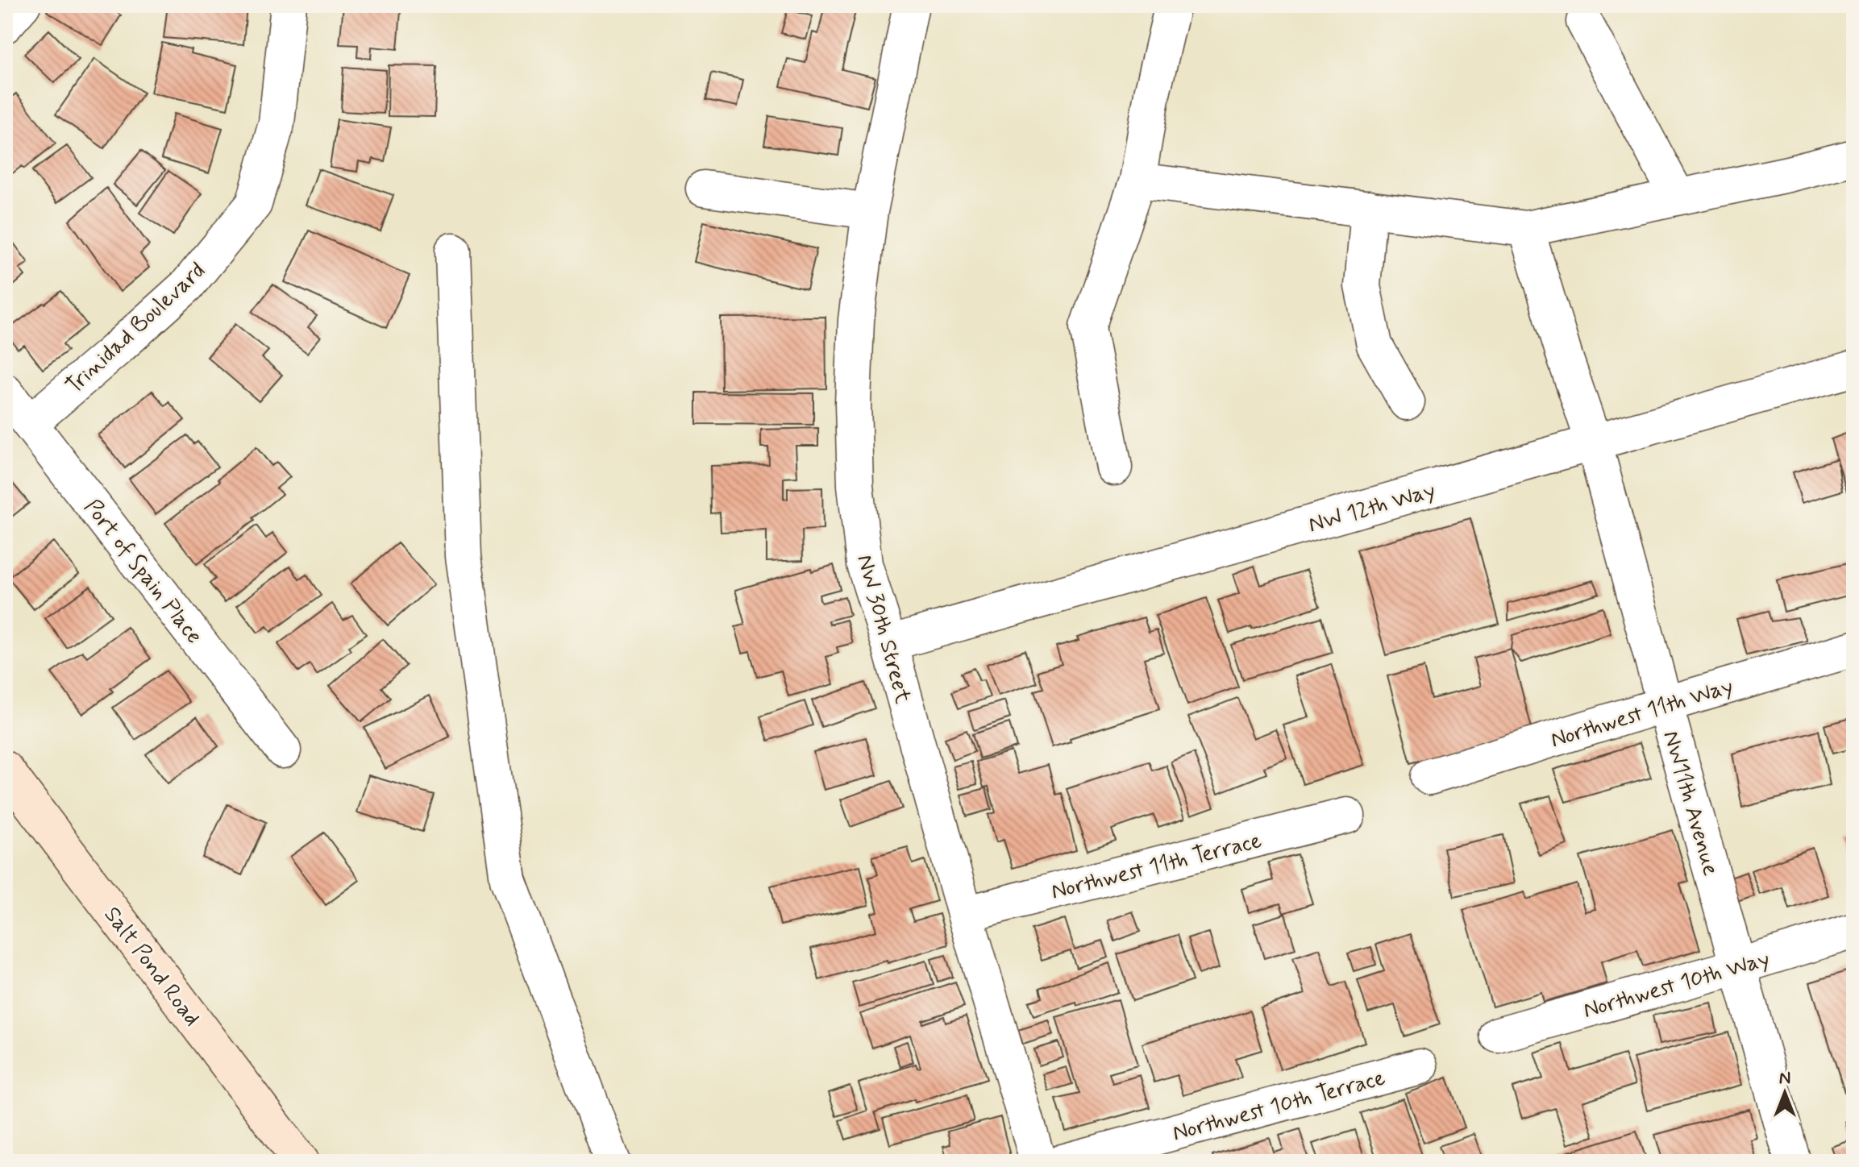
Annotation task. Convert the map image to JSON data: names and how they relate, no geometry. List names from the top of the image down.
{
  "streets": {
    "street": [
      "Trinidad Boulevard",
      "NW 12th Way",
      "Port of Spain Place",
      "NW 30th Street",
      "Northwest 11th Way",
      "NW11th Avenue",
      "Northwest 11th Terrace",
      "Salt Pond Road",
      "Northwest 10th Way",
      "Northwest 10th Terrace"
    ]
  },
  "crossings": [
    ["Trinidad Boulevard", "Port of Spain Place"],
    ["NW 12th Way", "NW 30th Street"],
    ["NW 12th Way", "NW11th Avenue"],
    ["NW 30th Street", "Northwest 11th Terrace"],
    ["Northwest 11th Way", "NW11th Avenue"],
    ["NW11th Avenue", "Northwest 10th Way"]
  ],
  "north": "top"
}
